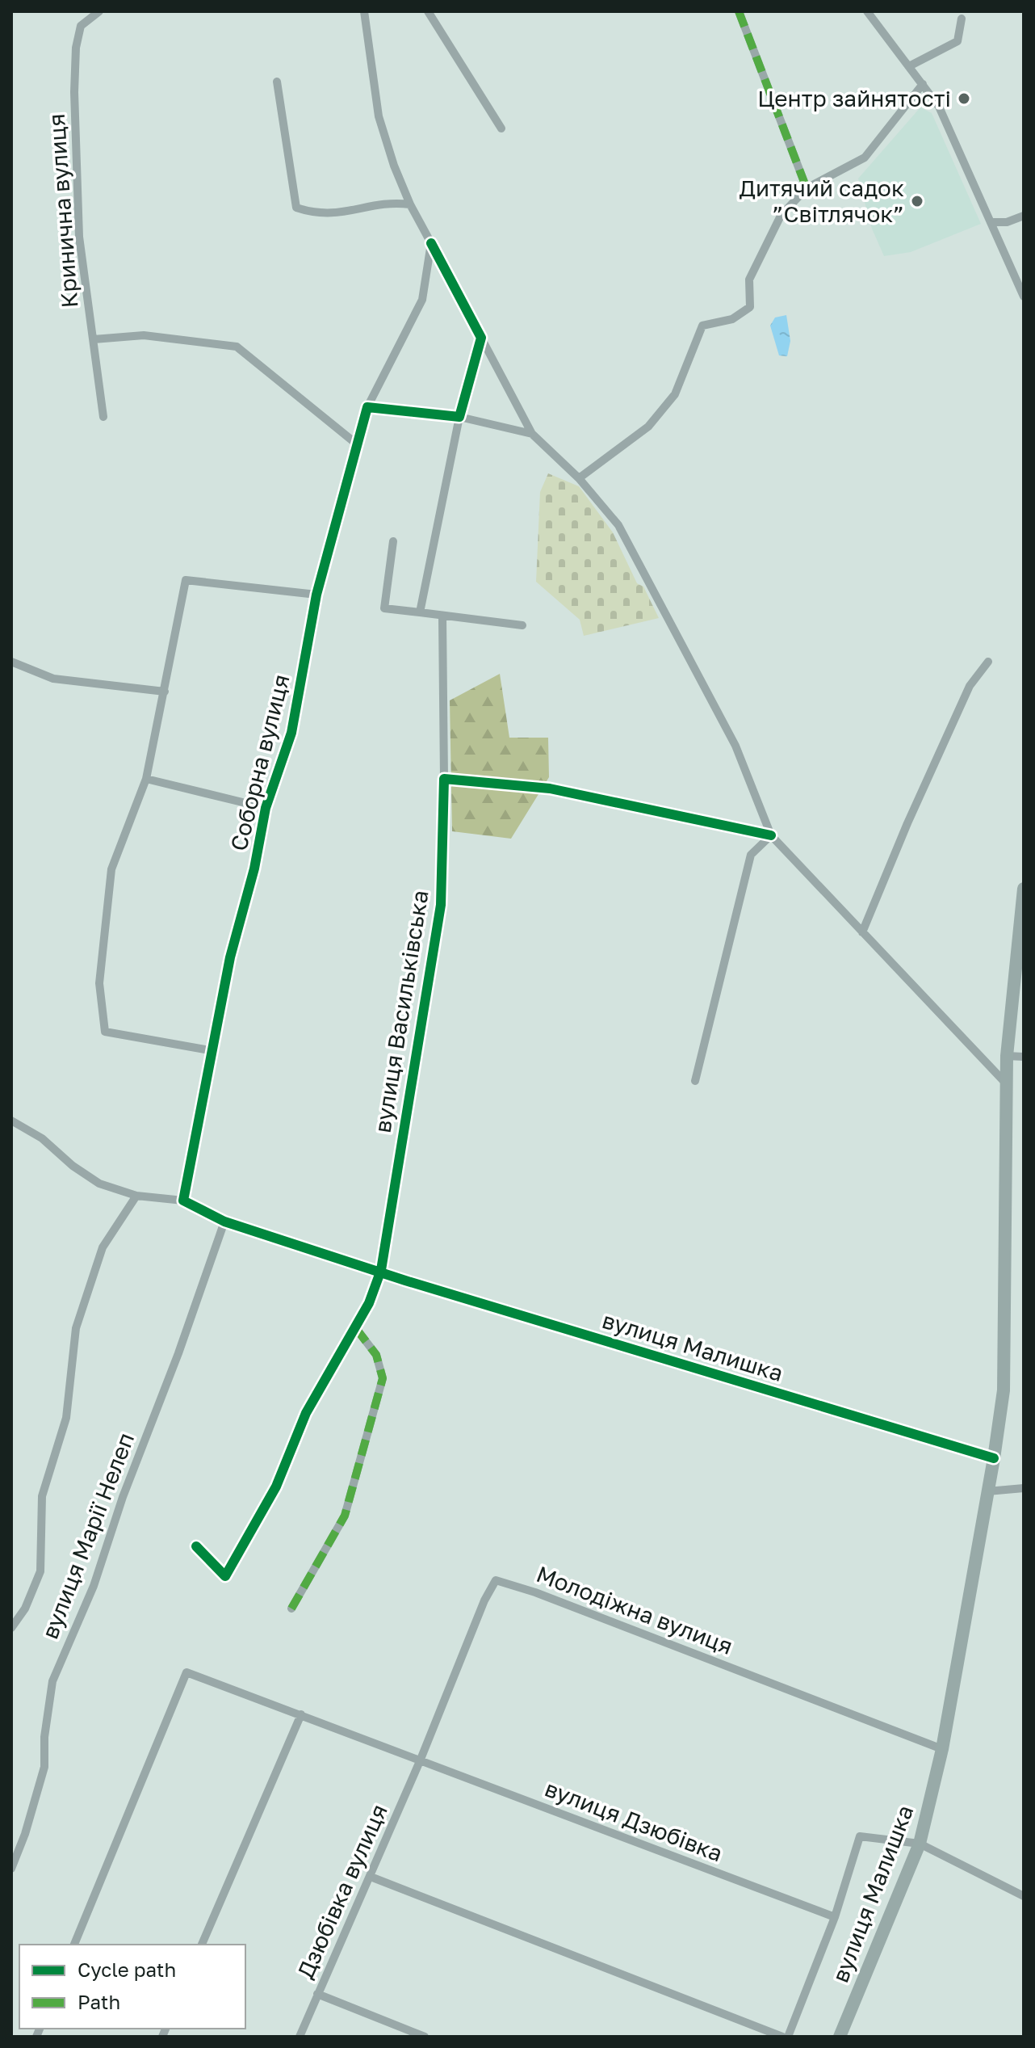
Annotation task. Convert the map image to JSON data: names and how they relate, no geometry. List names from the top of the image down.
{
  "streets": {
    "main road": ["вулиця Малишка"],
    "street": [
      "Кринична вулиця",
      "Соборна вулиця",
      "вулиця Васильківська",
      "вулиця Марії Нелеп",
      "Молодіжна вулиця",
      "вулиця Дзюбівка",
      "Дзюбівка вулиця"
    ]
  },
  "crossings": [
    ["вулиця Васильківська", "вулиця Малишка"],
    ["вулиця Малишка", "Молодіжна вулиця"],
    ["Молодіжна вулиця", "вулиця Дзюбівка"],
    ["Молодіжна вулиця", "Дзюбівка вулиця"],
    ["вулиця Дзюбівка", "Дзюбівка вулиця"]
  ],
  "places": ["Центр зайнятості", "Дитячий садок ”Світлячок”"],
  "legend": ["Cycle path", "Path"]
}
